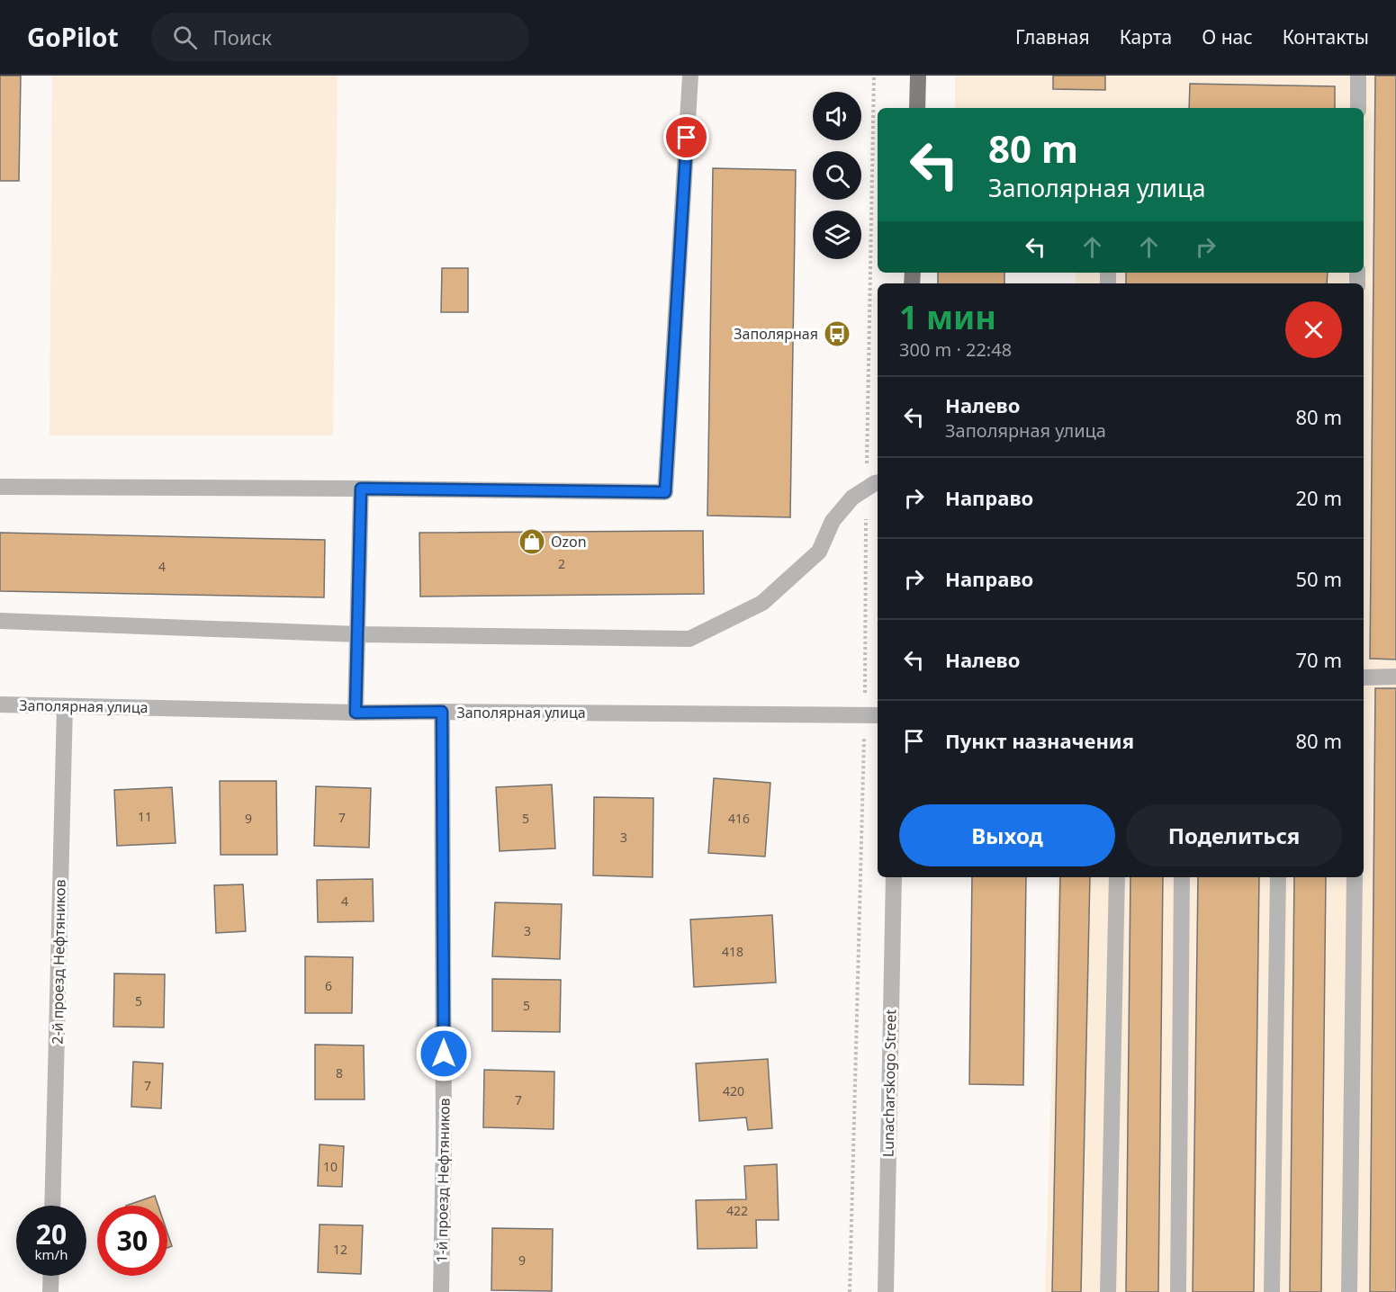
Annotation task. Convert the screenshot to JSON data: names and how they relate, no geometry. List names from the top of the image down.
{
  "streets": {
    "street": [
      "Заполярная улица",
      "2-й проезд Нефтяников",
      "Lunacharskogo Street",
      "1-й проезд Нефтяников"
    ]
  },
  "crossings": [
    ["Заполярная улица", "2-й проезд Нефтяников"],
    ["Заполярная улица", "1-й проезд Нефтяников"]
  ],
  "places": {
    "bus stop": ["Заполярная"],
    "shop": ["Ozon"]
  },
  "house_numbers": [
    "2",
    "4",
    "11",
    "7",
    "9",
    "5",
    "416",
    "3",
    "4",
    "3",
    "418",
    "6",
    "5",
    "5",
    "8",
    "7",
    "420",
    "7",
    "10",
    "422",
    "12",
    "9"
  ],
  "page": {
    "header": "GoPilot",
    "search": "Поиск",
    "nav": [
      "Главная",
      "Карта",
      "О нас",
      "Контакты"
    ],
    "turn": ["80 m", "Заполярная улица"],
    "heading": ["1 мин", "300 m · 22:48"],
    "list": [
      {
        "name": "Налево",
        "note": "Заполярная улица",
        "value": "80 m"
      },
      {
        "name": "Направо",
        "value": "20 m"
      },
      {
        "name": "Направо",
        "value": "50 m"
      },
      {
        "name": "Налево",
        "value": "70 m"
      },
      {
        "name": "Пункт назначения",
        "value": "80 m"
      }
    ],
    "buttons": ["Выход", "Поделиться"],
    "speed": "20 km/h",
    "limit": "30"
  }
}
